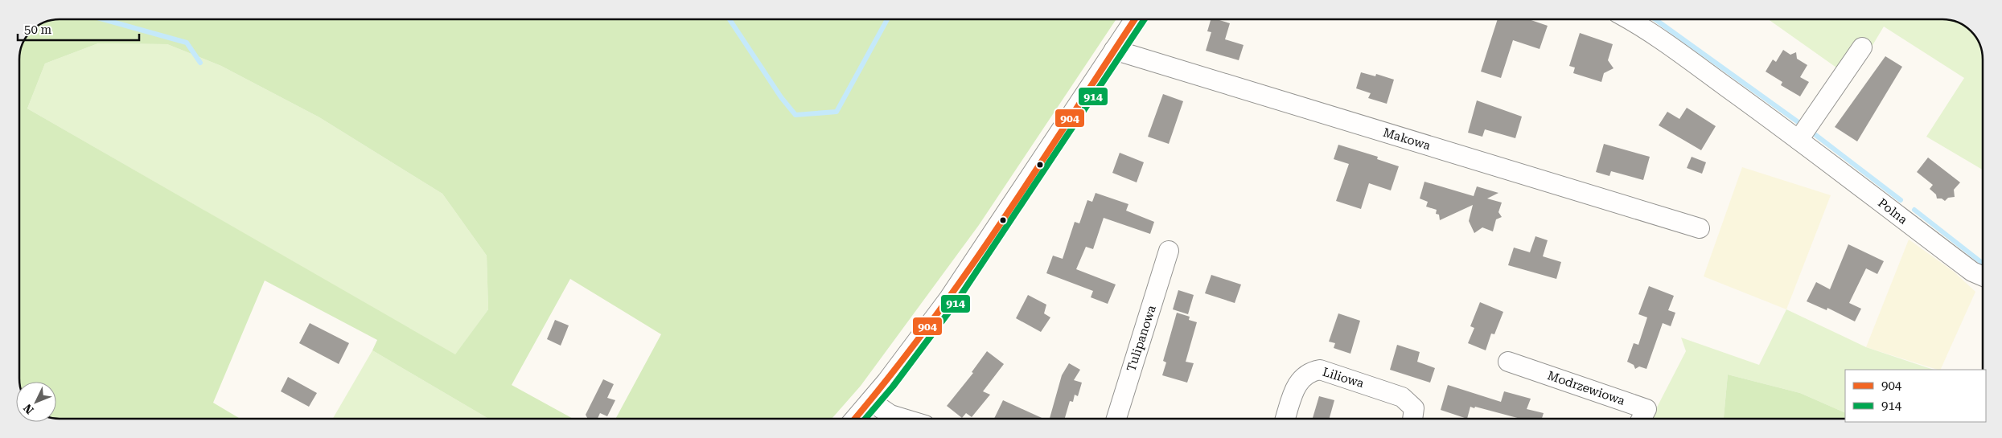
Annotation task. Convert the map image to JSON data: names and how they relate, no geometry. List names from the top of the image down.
{
  "streets": {
    "street": [
      "Makowa",
      "Polna",
      "Tulipanowa",
      "Liliowa",
      "Modrzewiowa"
    ]
  },
  "lines": ["transit line 904", "transit line 914"],
  "legend": ["904", "914"],
  "scale_bar": "50 m",
  "north": "bottom left"
}
